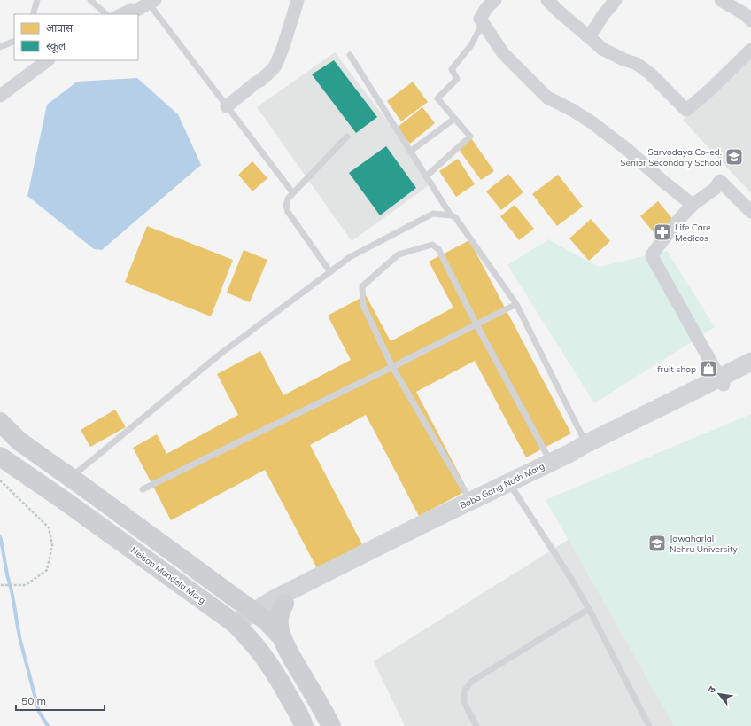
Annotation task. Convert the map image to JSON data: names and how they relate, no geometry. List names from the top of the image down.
{
  "streets": {
    "main road": ["Nelson Mandela Marg"],
    "street": ["Baba Gang Nath Marg"]
  },
  "places": {
    "school or university": ["Sarvodaya Co-ed. Senior Secondary School", "Jawaharlal Nehru University"],
    "pharmacy": ["Life Care Medicos"],
    "shop": ["fruit shop"]
  },
  "legend": ["आवास", "स्कूल"],
  "scale_bar": "50 m",
  "north": "top left"
}
